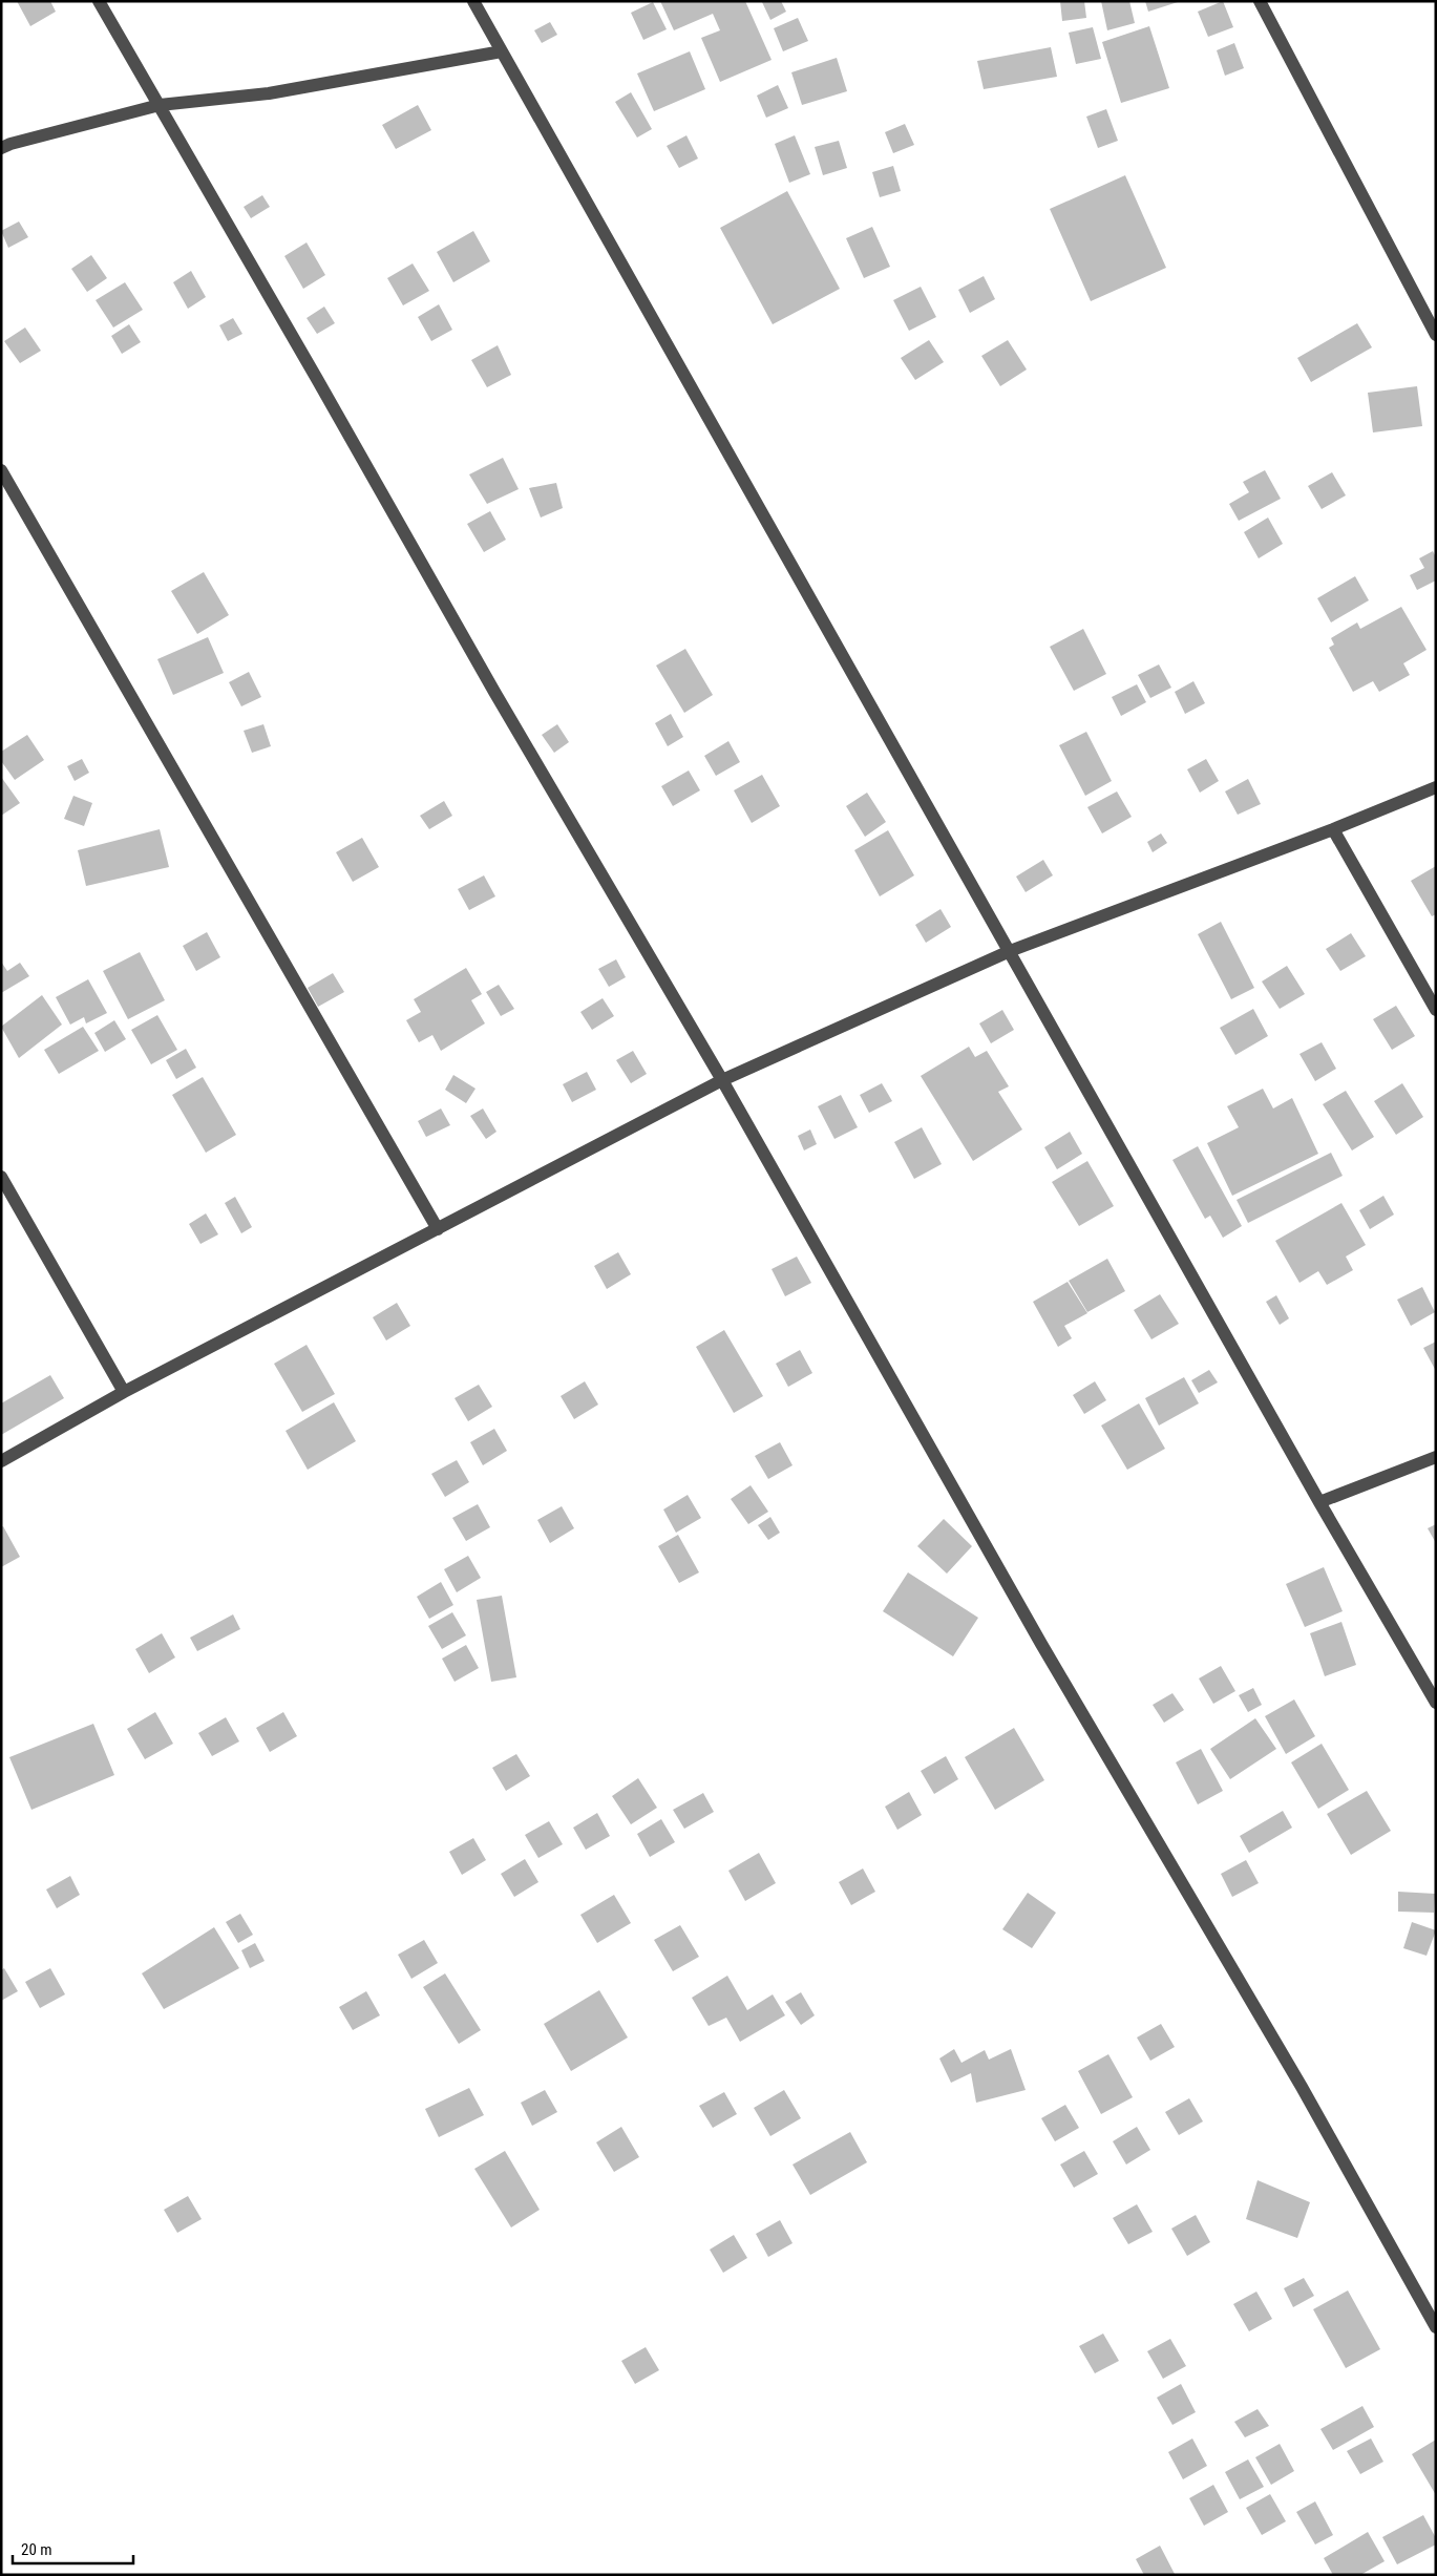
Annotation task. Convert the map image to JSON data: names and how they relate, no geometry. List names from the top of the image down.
{
  "scale_bar": "20 m"
}
